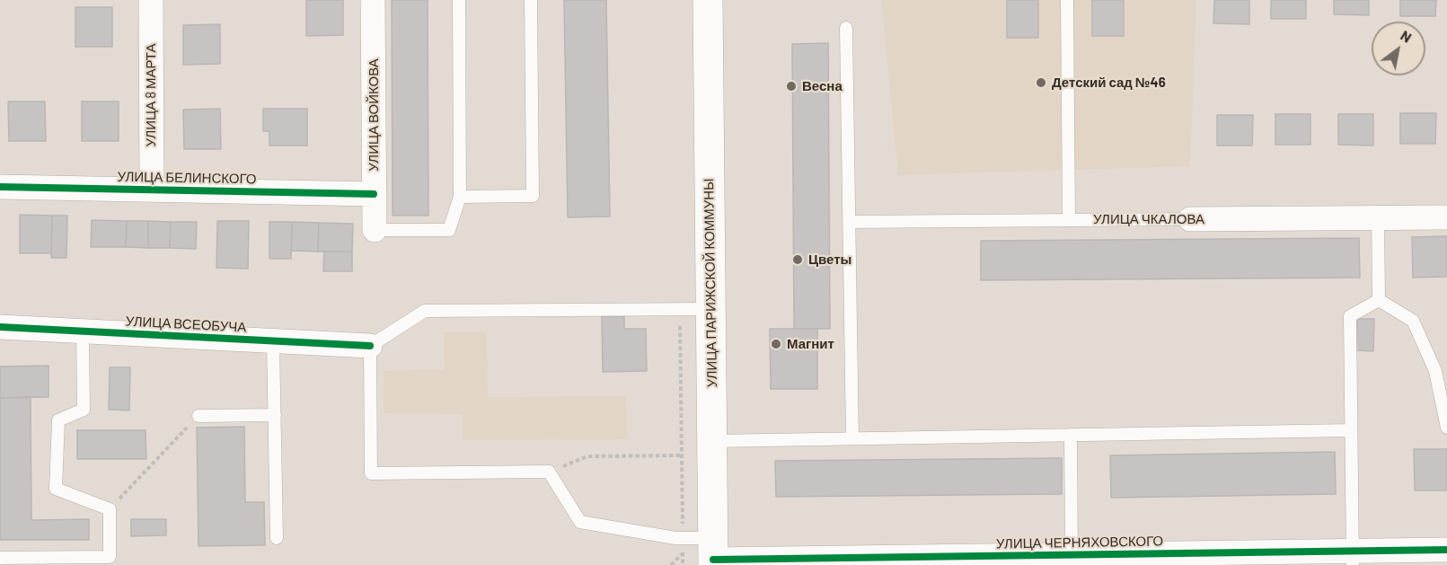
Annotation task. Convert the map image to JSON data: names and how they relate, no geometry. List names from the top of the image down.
{
  "streets": {
    "main road": ["УЛИЦА ПАРИЖСКОЙ КОММУНЫ"],
    "street": [
      "УЛИЦА 8 МАРТА",
      "УЛИЦА ВОЙКОВА",
      "УЛИЦА БЕЛИНСКОГО",
      "УЛИЦА ЧКАЛОВА",
      "УЛИЦА ВСЕОБУЧА",
      "УЛИЦА ЧЕРНЯХОВСКОГО"
    ]
  },
  "crossings": [
    ["УЛИЦА 8 МАРТА", "УЛИЦА БЕЛИНСКОГО"],
    ["УЛИЦА ВОЙКОВА", "УЛИЦА БЕЛИНСКОГО"],
    ["УЛИЦА ПАРИЖСКОЙ КОММУНЫ", "УЛИЦА ЧЕРНЯХОВСКОГО"]
  ],
  "places": [
    "Детский сад №46",
    "Весна",
    "Цветы",
    "Магнит"
  ],
  "north": "top right"
}
